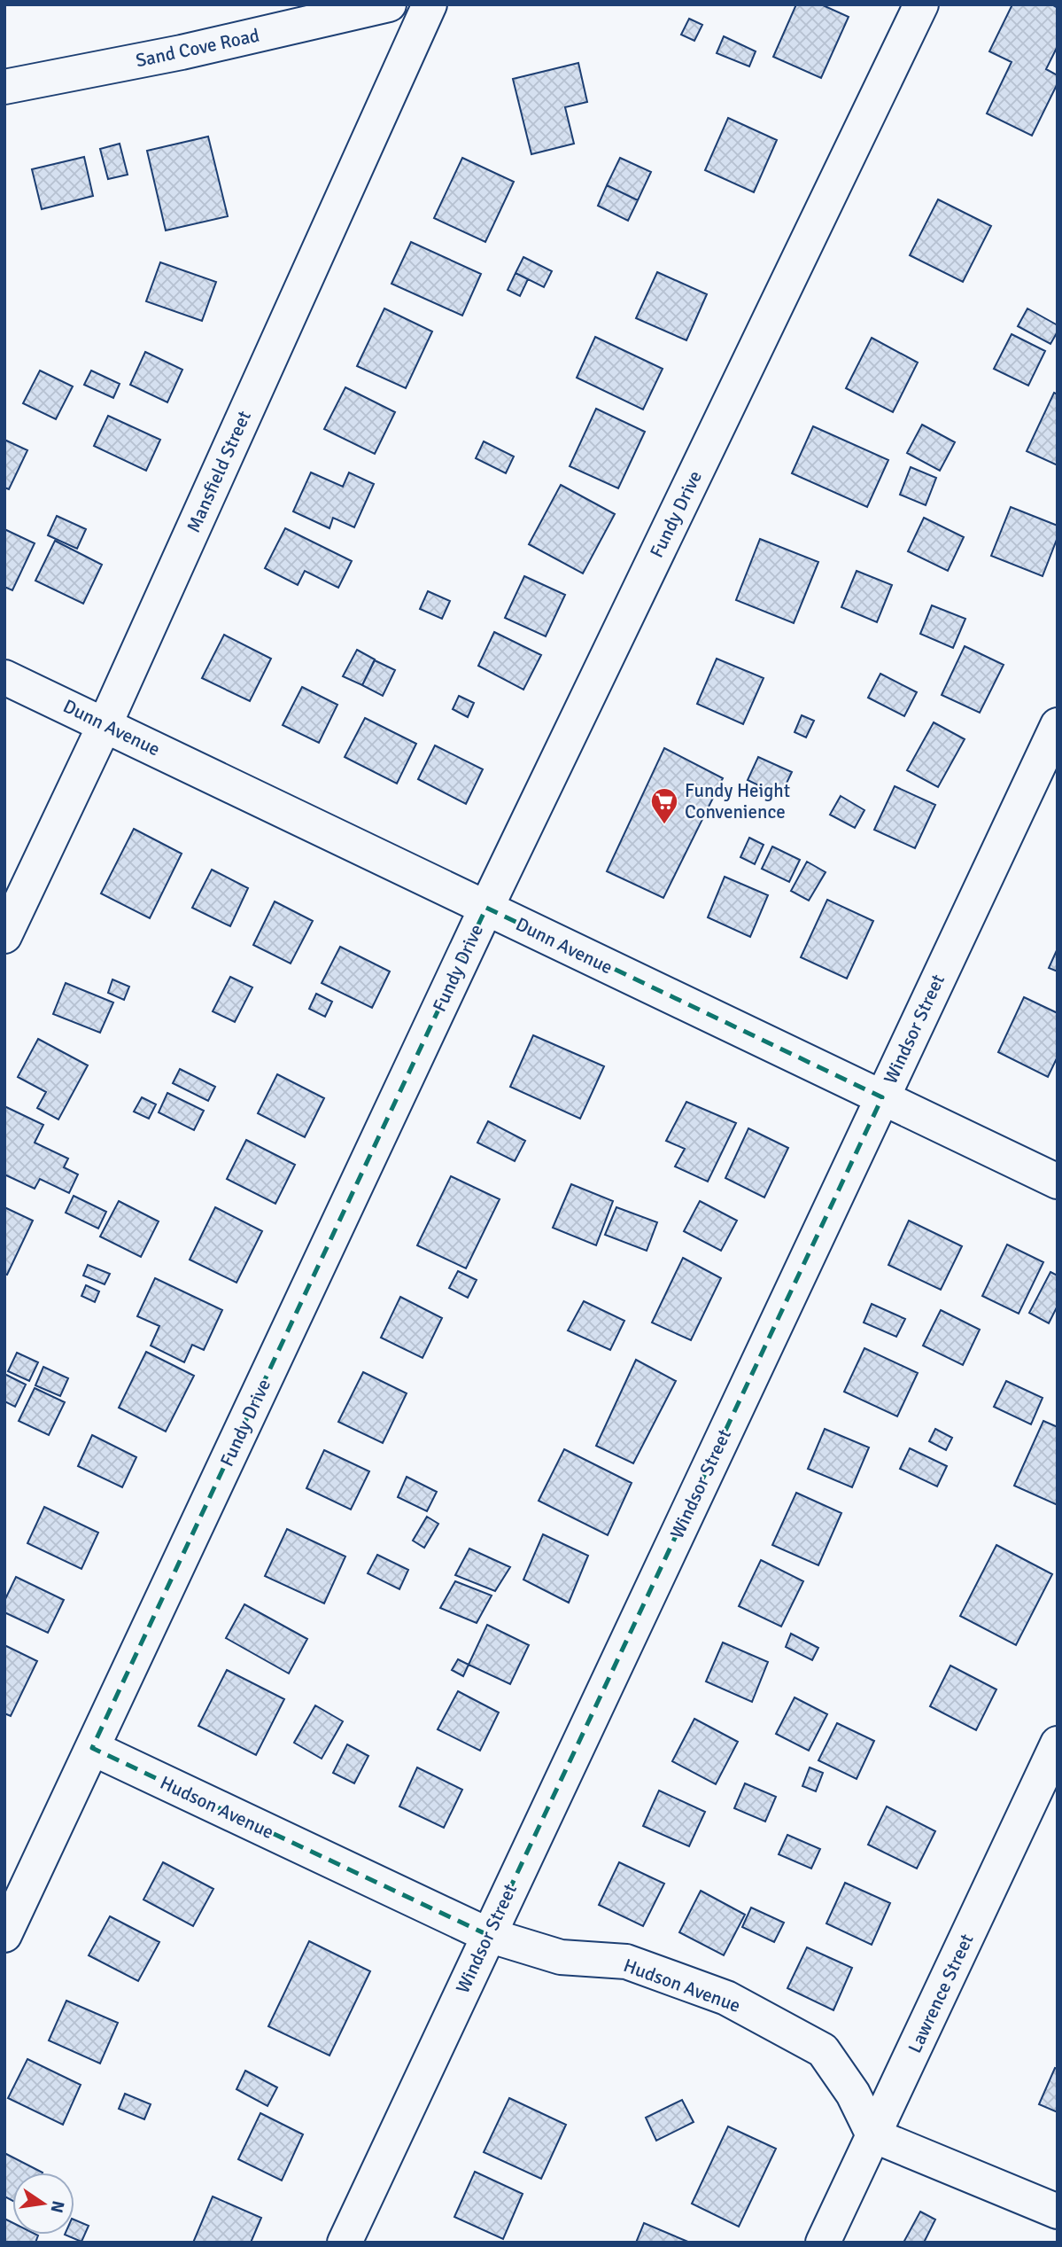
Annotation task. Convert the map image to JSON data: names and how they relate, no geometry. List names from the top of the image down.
{
  "streets": {
    "street": [
      "Sand Cove Road",
      "Mansfield Street",
      "Fundy Drive",
      "Dunn Avenue",
      "Windsor Street",
      "Hudson Avenue",
      "Lawrence Street"
    ]
  },
  "crossings": [
    ["Mansfield Street", "Dunn Avenue"],
    ["Fundy Drive", "Dunn Avenue"],
    ["Fundy Drive", "Hudson Avenue"],
    ["Dunn Avenue", "Windsor Street"],
    ["Windsor Street", "Hudson Avenue"],
    ["Hudson Avenue", "Lawrence Street"]
  ],
  "places": {
    "supermarket": ["Fundy Height Convenience"]
  },
  "north": "right"
}
